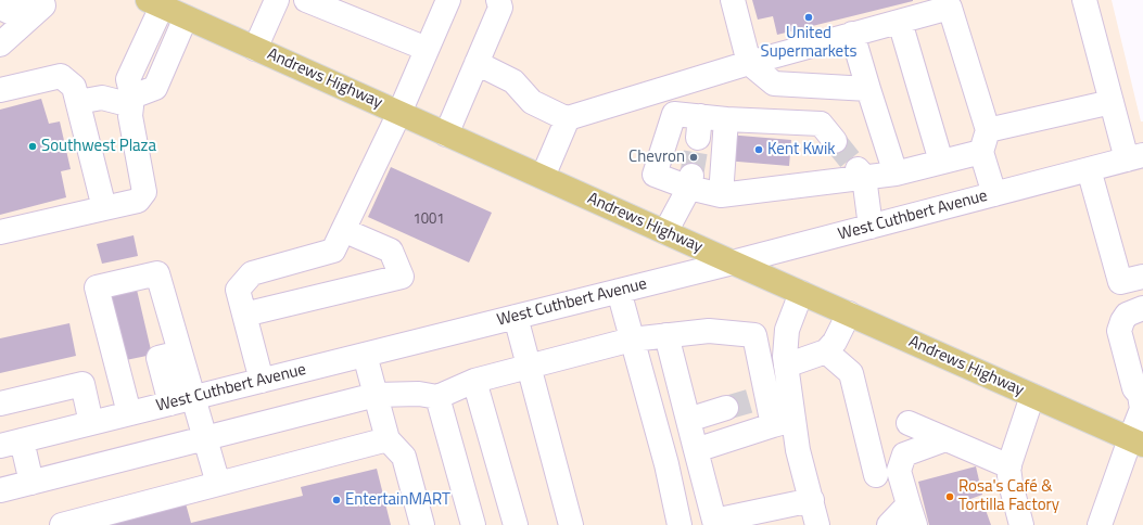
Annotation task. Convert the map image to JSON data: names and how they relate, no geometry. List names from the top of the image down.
{
  "streets": {
    "main road": ["Andrews Highway"],
    "street": ["West Cuthbert Avenue"]
  },
  "crossings": [
    ["Andrews Highway", "West Cuthbert Avenue"]
  ],
  "places": [
    "United Supermarkets",
    "Southwest Plaza",
    "Kent Kwik",
    "Chevron",
    "Rosa's Café & Tortilla Factory",
    "EntertainMART"
  ],
  "house_numbers": ["1001"]
}
